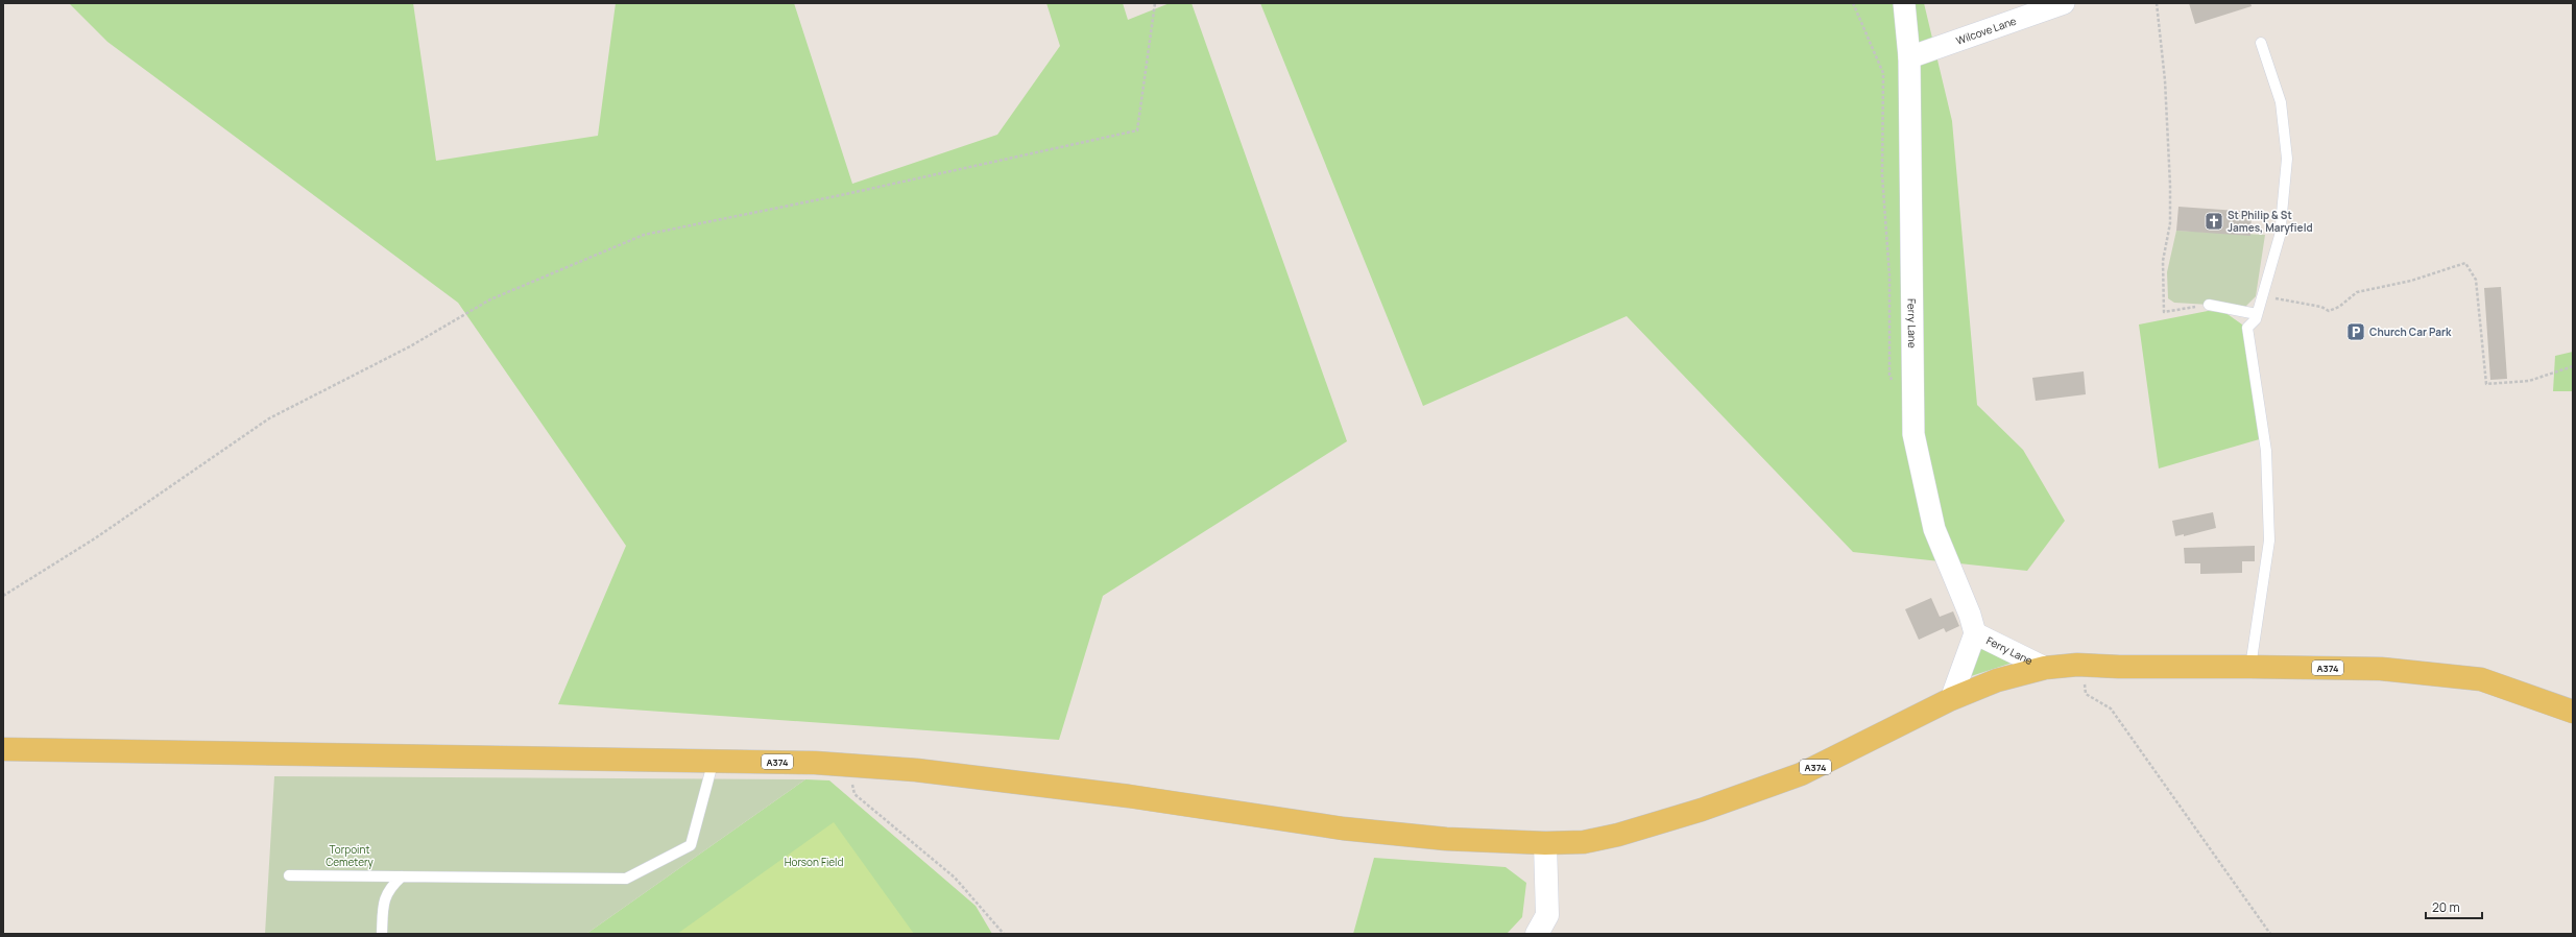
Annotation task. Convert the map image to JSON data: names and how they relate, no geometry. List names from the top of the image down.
{
  "streets": {
    "main road": ["A374"],
    "street": ["Wilcove Lane", "Ferry Lane"]
  },
  "crossings": [
    ["Wilcove Lane", "Ferry Lane"],
    ["Ferry Lane", "A374"]
  ],
  "parks": ["Torpoint Cemetery", "Horson Field"],
  "places": {
    "church": ["St Philip & St James, Maryfield"],
    "parking": ["Church Car Park"]
  },
  "scale_bar": "20 m"
}
